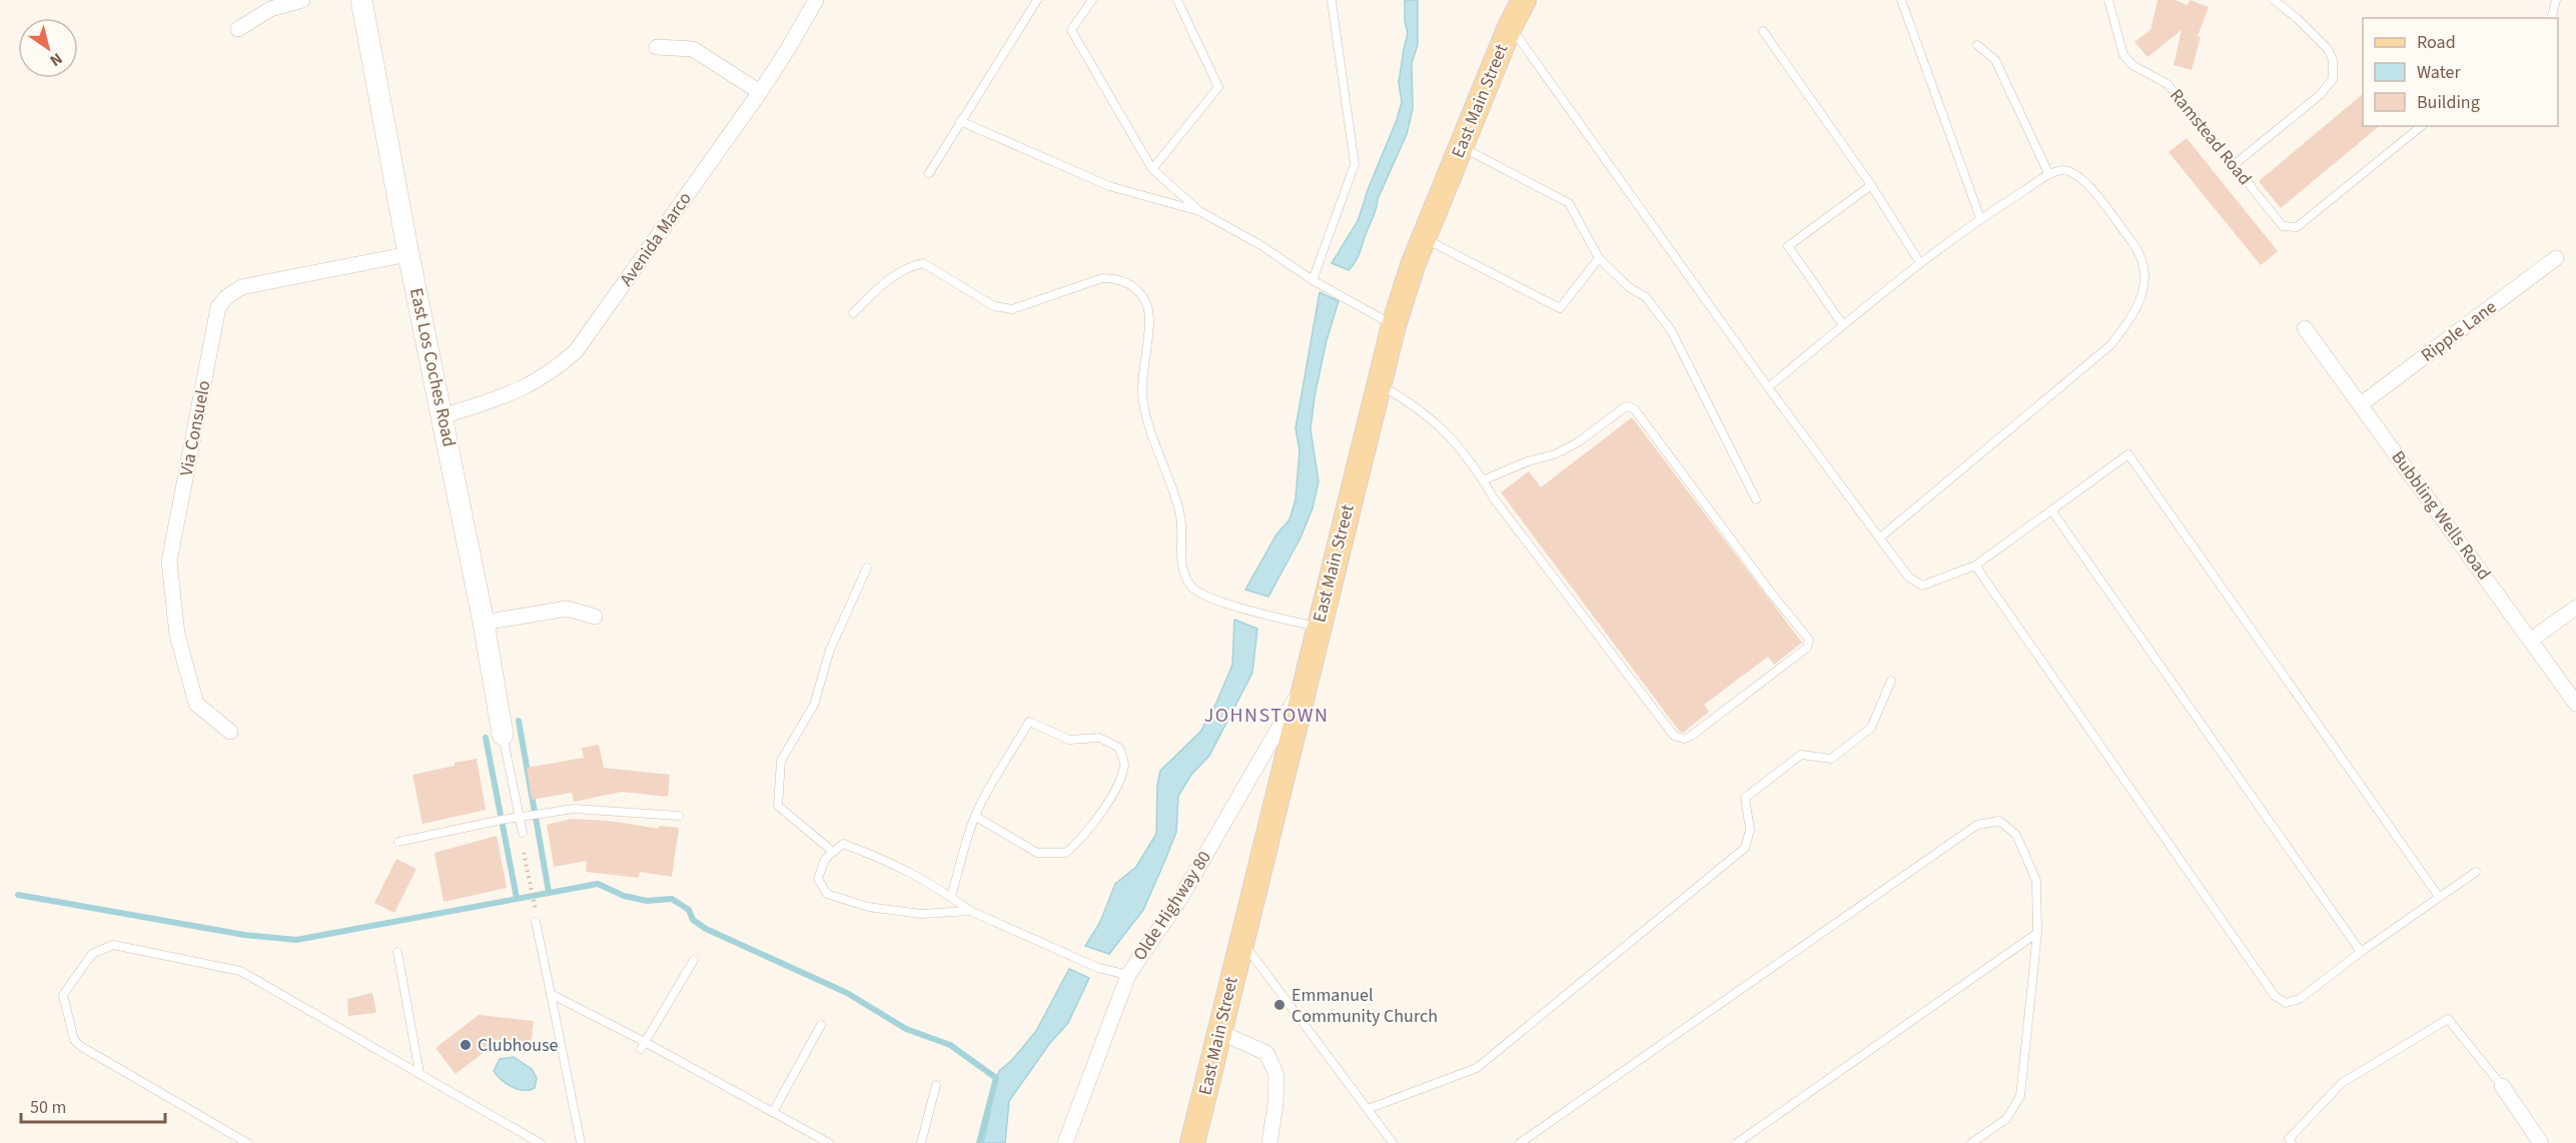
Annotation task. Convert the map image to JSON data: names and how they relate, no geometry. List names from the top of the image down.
{
  "streets": {
    "main road": ["East Main Street"],
    "street": [
      "Avenida Marco",
      "Ripple Lane",
      "East Los Coches Road",
      "Via Consuelo",
      "Bubbling Wells Road",
      "Olde Highway 80"
    ],
    "lane": ["Ramstead Road"]
  },
  "crossings": [
    ["East Main Street", "Olde Highway 80"],
    ["Avenida Marco", "East Los Coches Road"],
    ["Ripple Lane", "Bubbling Wells Road"],
    ["East Los Coches Road", "Via Consuelo"]
  ],
  "districts": ["JOHNSTOWN"],
  "places": ["Emmanuel Community Church", "Clubhouse"],
  "legend": ["Road", "Water", "Building"],
  "scale_bar": "50 m",
  "north": "bottom right"
}
